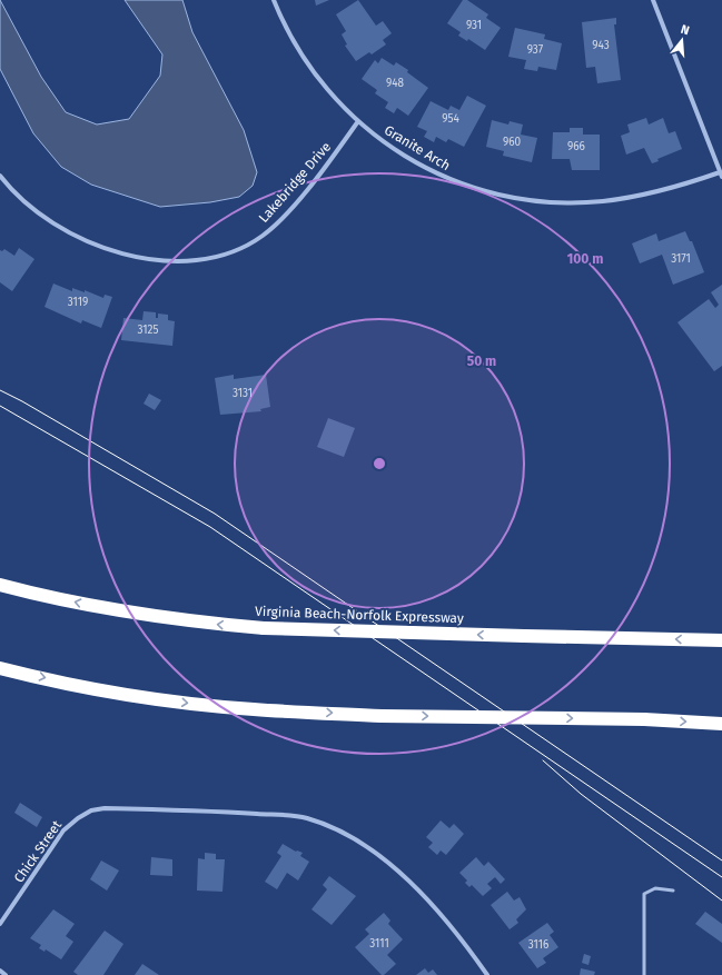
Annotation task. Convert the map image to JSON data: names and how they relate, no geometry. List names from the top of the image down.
{
  "streets": {
    "highway": ["Virginia Beach-Norfolk Expressway"],
    "street": ["Granite Arch", "Lakebridge Drive", "Chick Street"]
  },
  "crossings": [
    ["Granite Arch", "Lakebridge Drive"]
  ],
  "house_numbers": [
    "931",
    "943",
    "937",
    "948",
    "954",
    "960",
    "966",
    "3171",
    "3119",
    "3125",
    "3131",
    "3111",
    "3116"
  ],
  "north": "top",
  "rings": ["100 m", "50 m"]
}
